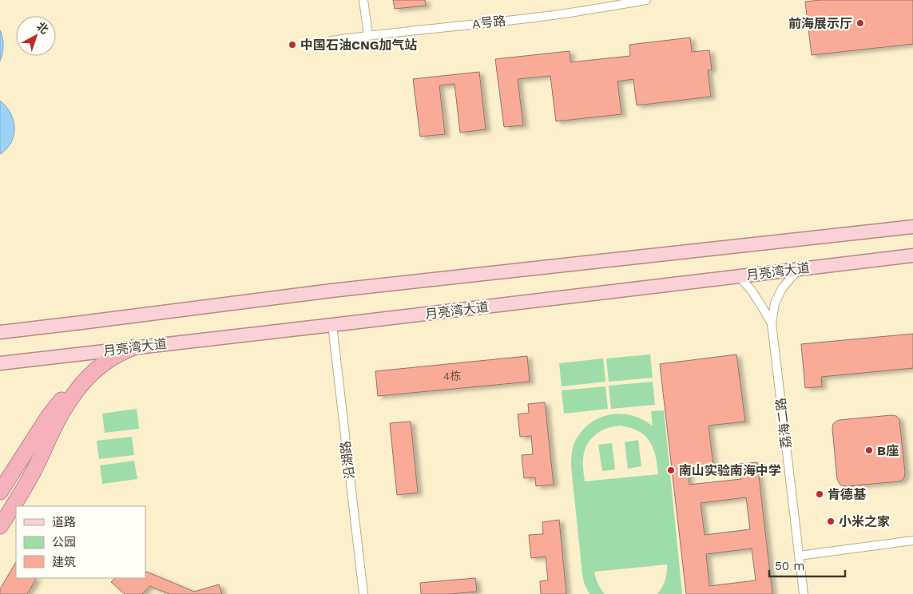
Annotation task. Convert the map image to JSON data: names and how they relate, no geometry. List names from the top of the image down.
{
  "streets": {
    "main road": ["月亮湾大道"],
    "street": ["A号路", "荔海二路", "沿湖路"]
  },
  "crossings": [
    ["月亮湾大道", "荔海二路"],
    ["月亮湾大道", "沿湖路"]
  ],
  "places": [
    "前海展示厅",
    "中国石油CNG加气站",
    "B座",
    "南山实验南海中学",
    "肯德基",
    "小米之家"
  ],
  "house_numbers": ["4栋"],
  "legend": ["道路", "公园", "建筑"],
  "scale_bar": "50 m",
  "north": "top right"
}
